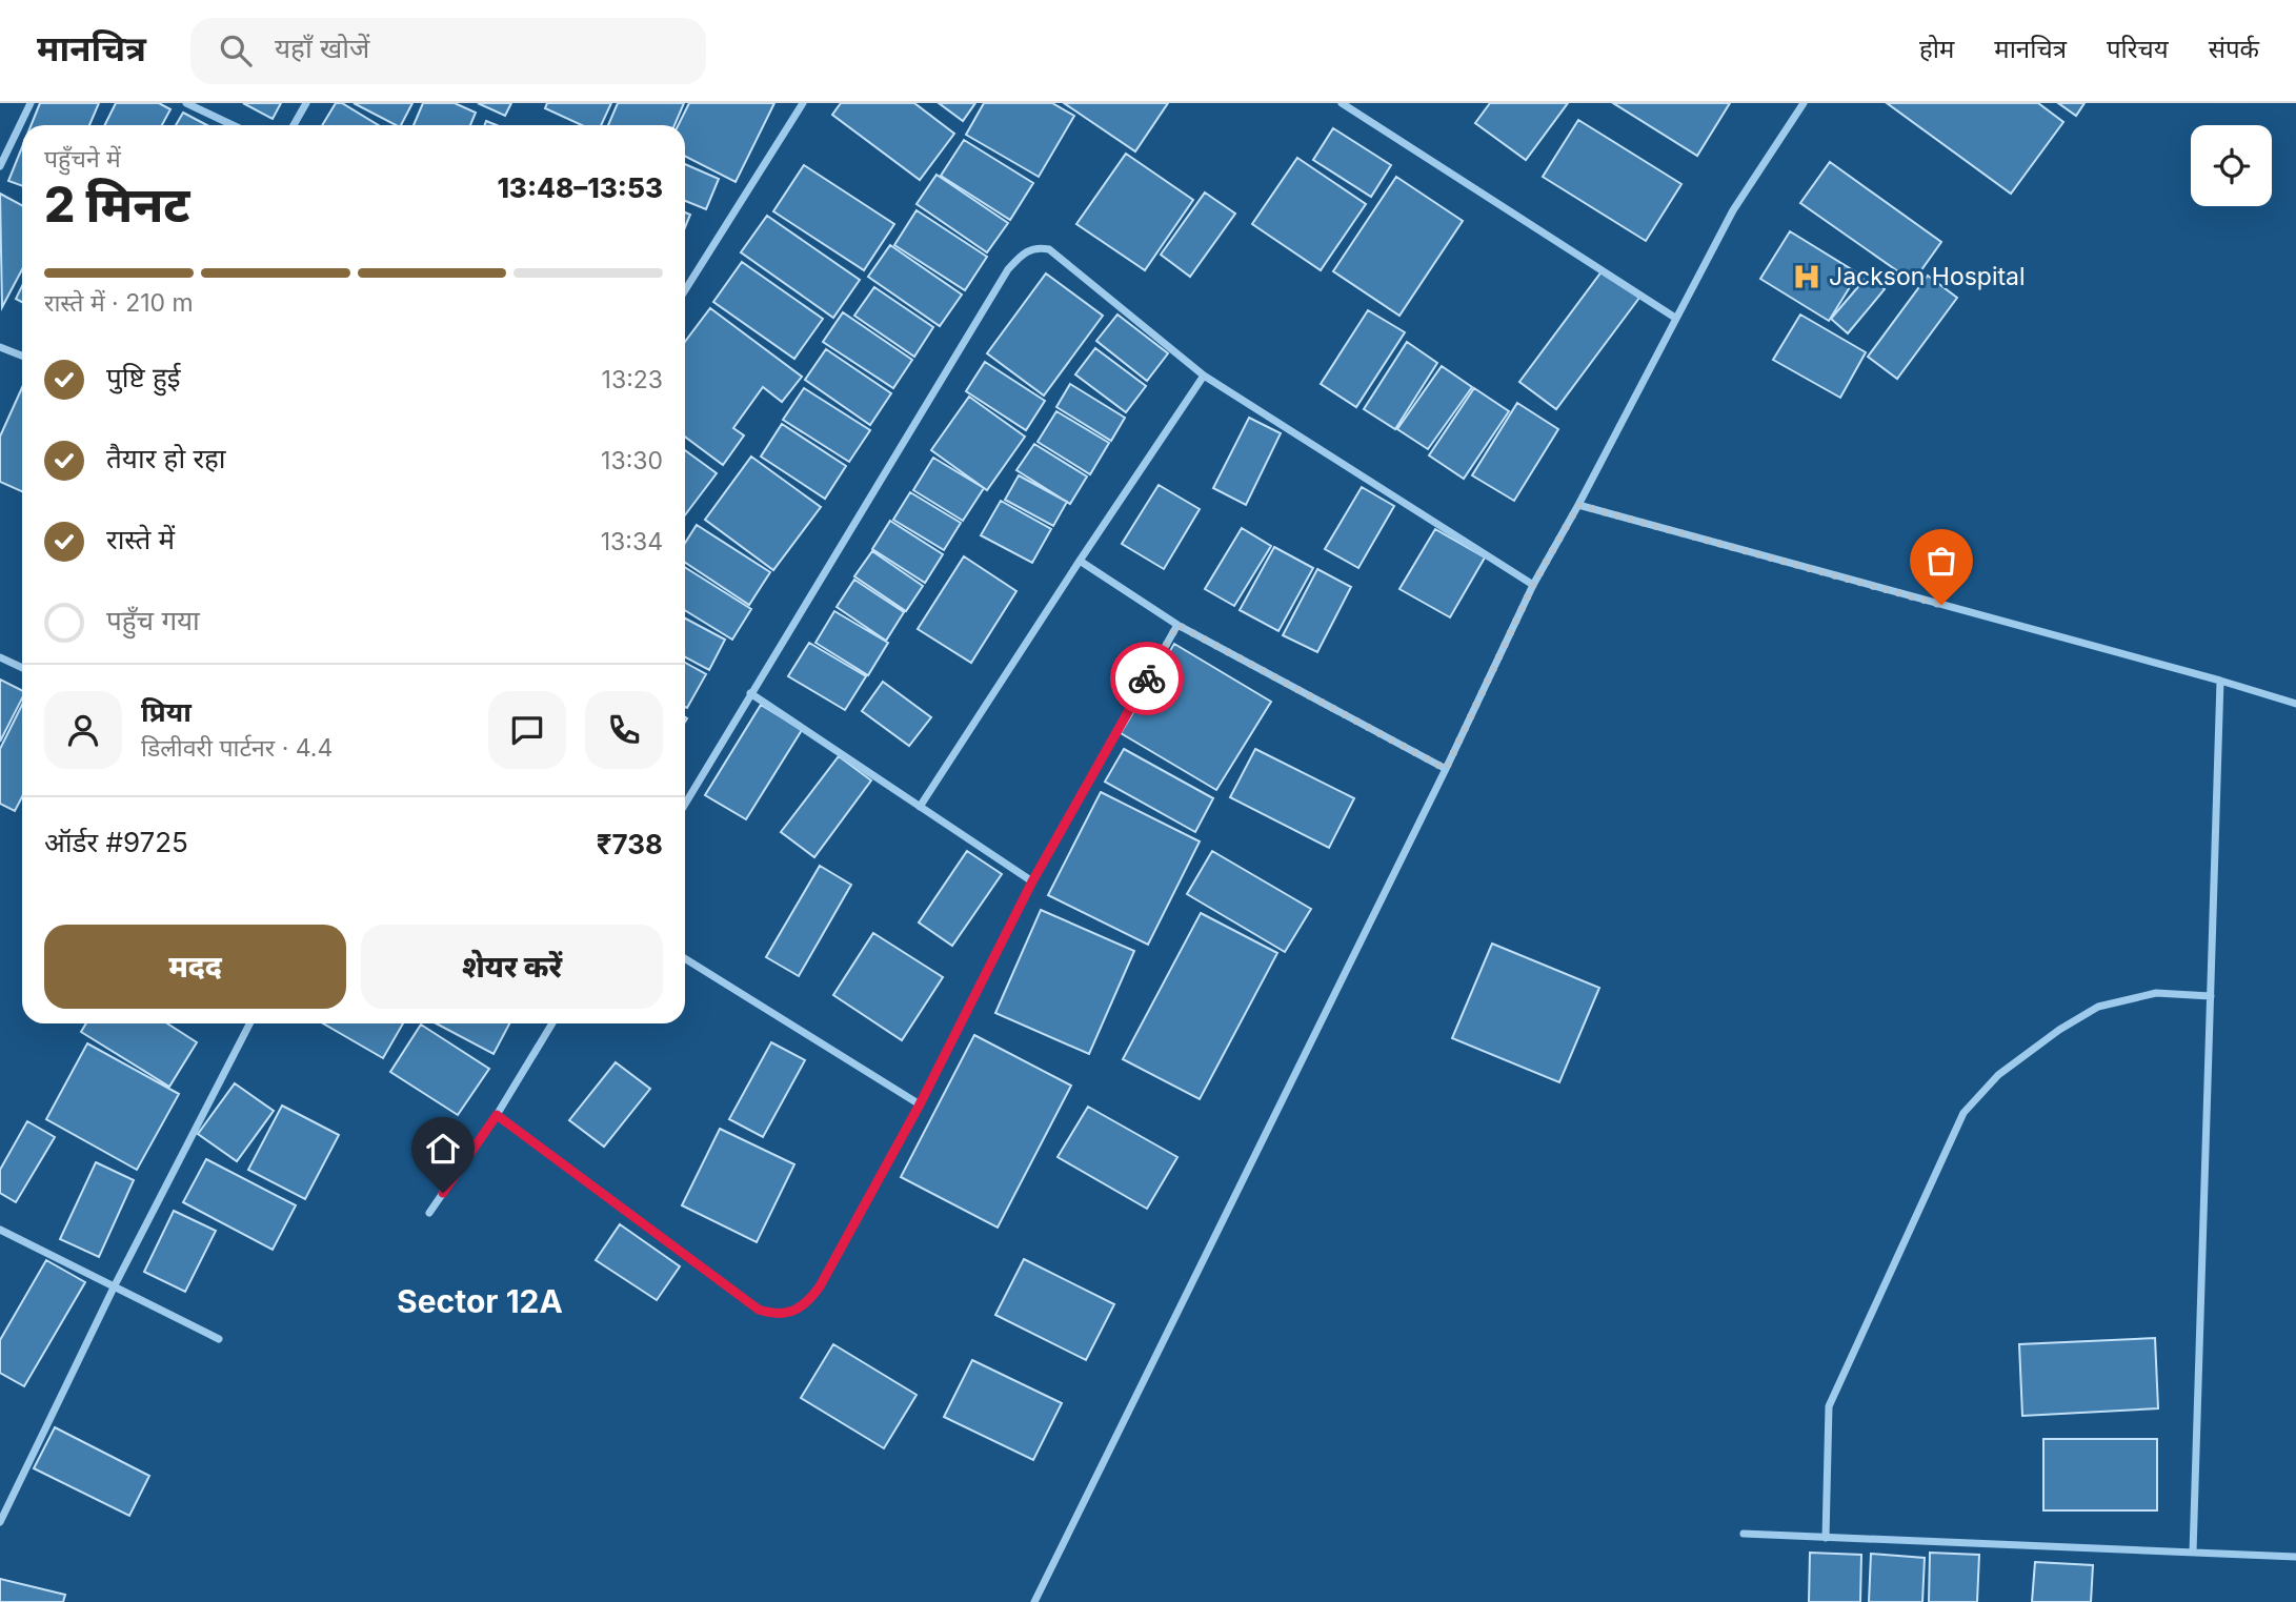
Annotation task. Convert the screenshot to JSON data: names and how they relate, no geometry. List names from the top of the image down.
{
  "districts": ["Sector 12A"],
  "places": {
    "hospital": ["Jackson Hospital"]
  },
  "page": {
    "header": "मानचित्र",
    "search": "यहाँ खोजें",
    "nav": [
      "होम",
      "मानचित्र",
      "परिचय",
      "संपर्क"
    ],
    "heading": ["2 मिनट", "पहुँचने में", "13:48–13:53"],
    "panel": [
      "प्रिया",
      "डिलीवरी पार्टनर · 4.4",
      "ऑर्डर #9725",
      "₹738"
    ],
    "bar": "रास्ते में · 210 m",
    "list": [
      ["पुष्टि हुई", "13:23"],
      ["तैयार हो रहा", "13:30"],
      ["रास्ते में", "13:34"],
      "पहुँच गया"
    ],
    "buttons": ["मदद", "शेयर करें"]
  }
}
